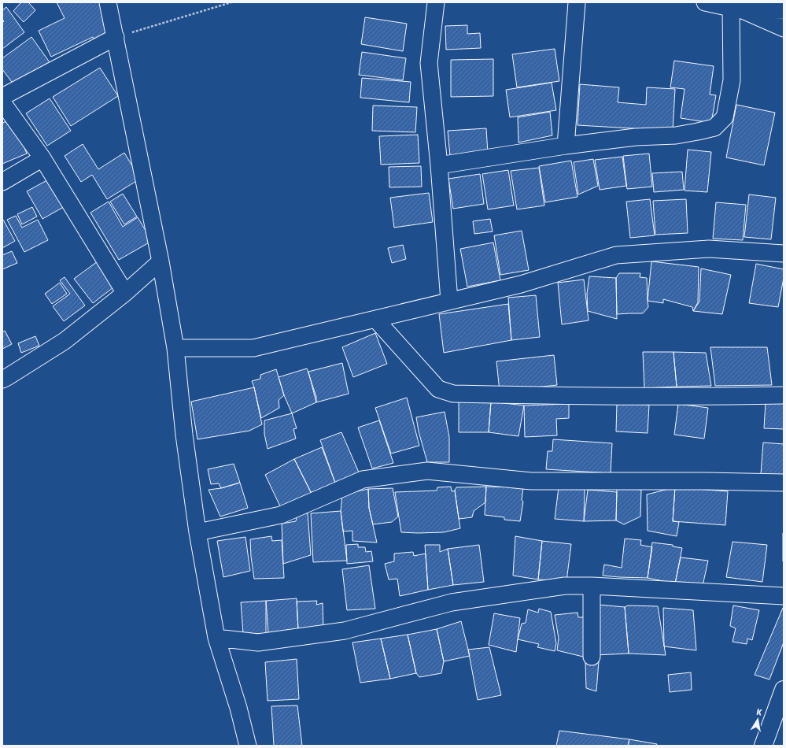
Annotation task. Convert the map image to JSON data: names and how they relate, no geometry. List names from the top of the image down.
{
  "north": "top"
}
